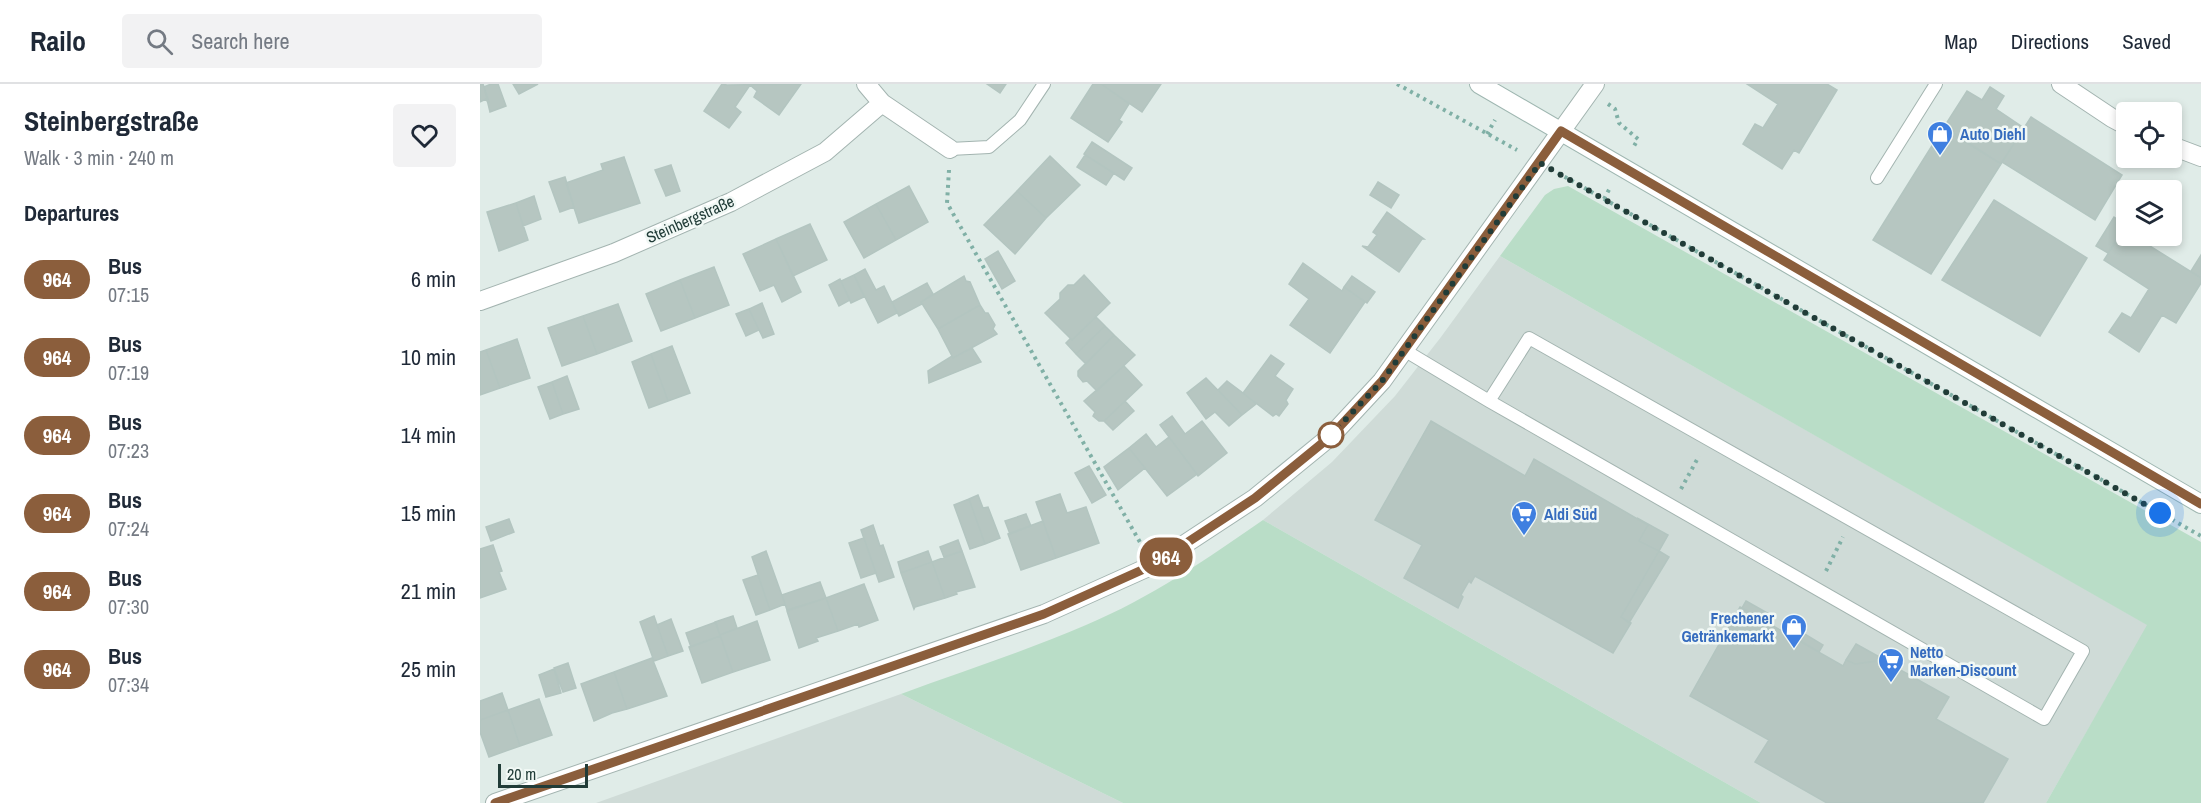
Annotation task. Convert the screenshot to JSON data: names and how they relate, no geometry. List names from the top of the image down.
{
  "streets": {
    "street": ["Steinbergstraße"]
  },
  "places": {
    "shop": ["Auto Diehl", "Frechener Getränkemarkt"],
    "supermarket": ["Aldi Süd", "Netto Marken-Discount"]
  },
  "lines": ["bus line 964"],
  "scale_bar": "20 m",
  "page": {
    "header": "Railo",
    "search": "Search here",
    "nav": ["Map", "Directions", "Saved"],
    "heading": [
      ["Steinbergstraße", "Walk · 3 min · 240 m"],
      "Departures"
    ],
    "on_map": "964",
    "list": [
      {
        "mark": "964",
        "name": "Bus",
        "note": "07:15",
        "value": "6 min"
      },
      {
        "mark": "964",
        "name": "Bus",
        "note": "07:19",
        "value": "10 min"
      },
      {
        "mark": "964",
        "name": "Bus",
        "note": "07:23",
        "value": "14 min"
      },
      {
        "mark": "964",
        "name": "Bus",
        "note": "07:24",
        "value": "15 min"
      },
      {
        "mark": "964",
        "name": "Bus",
        "note": "07:30",
        "value": "21 min"
      },
      {
        "mark": "964",
        "name": "Bus",
        "note": "07:34",
        "value": "25 min"
      }
    ],
    "scale": "20 m"
  }
}
